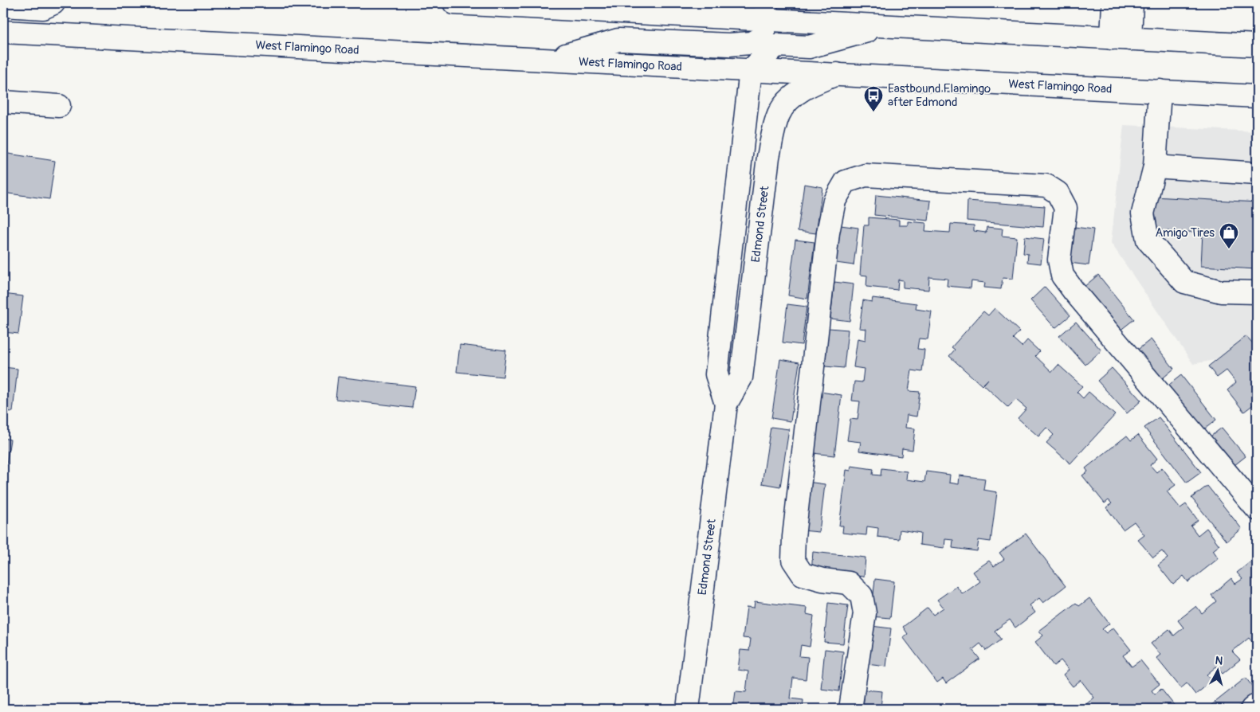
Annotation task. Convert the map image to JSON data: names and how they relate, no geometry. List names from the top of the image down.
{
  "streets": {
    "main road": ["West Flamingo Road", "Edmond Street"]
  },
  "crossings": [
    ["West Flamingo Road", "Edmond Street"]
  ],
  "places": {
    "bus stop": ["Eastbound Flamingo after Edmond"],
    "shop": ["Amigo Tires"]
  },
  "north": "top"
}
